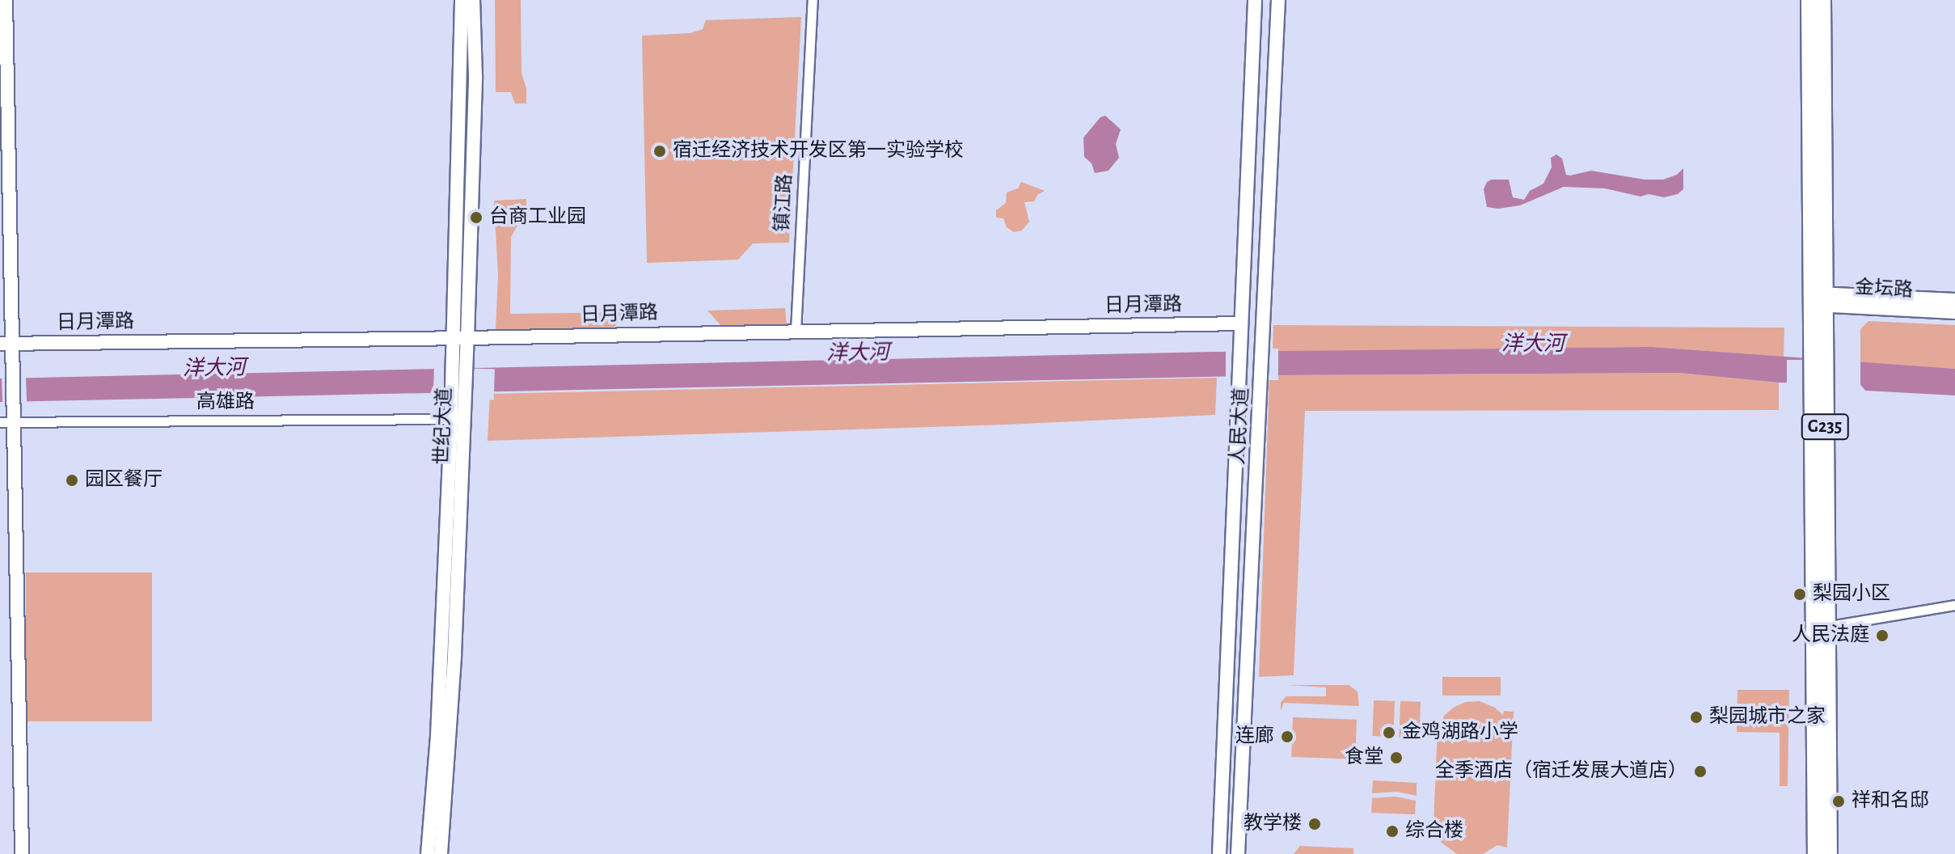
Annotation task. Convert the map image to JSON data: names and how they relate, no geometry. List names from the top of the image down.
{
  "streets": {
    "highway": ["G235"],
    "street": [
      "镇江路",
      "金坛路",
      "日月潭路",
      "高雄路",
      "世纪大道",
      "人民大道"
    ]
  },
  "crossings": [
    ["镇江路", "日月潭路"],
    ["金坛路", "G235"],
    ["日月潭路", "世纪大道"],
    ["日月潭路", "人民大道"],
    ["高雄路", "世纪大道"]
  ],
  "water": ["洋大河"],
  "places": [
    "宿迁经济技术开发区第一实验学校",
    "台商工业园",
    "园区餐厅",
    "梨园小区",
    "人民法庭",
    "梨园城市之家",
    "金鸡湖路小学",
    "连廊",
    "食堂",
    "全季酒店（宿迁发展大道店）",
    "祥和名邸",
    "教学楼",
    "综合楼"
  ]
}
